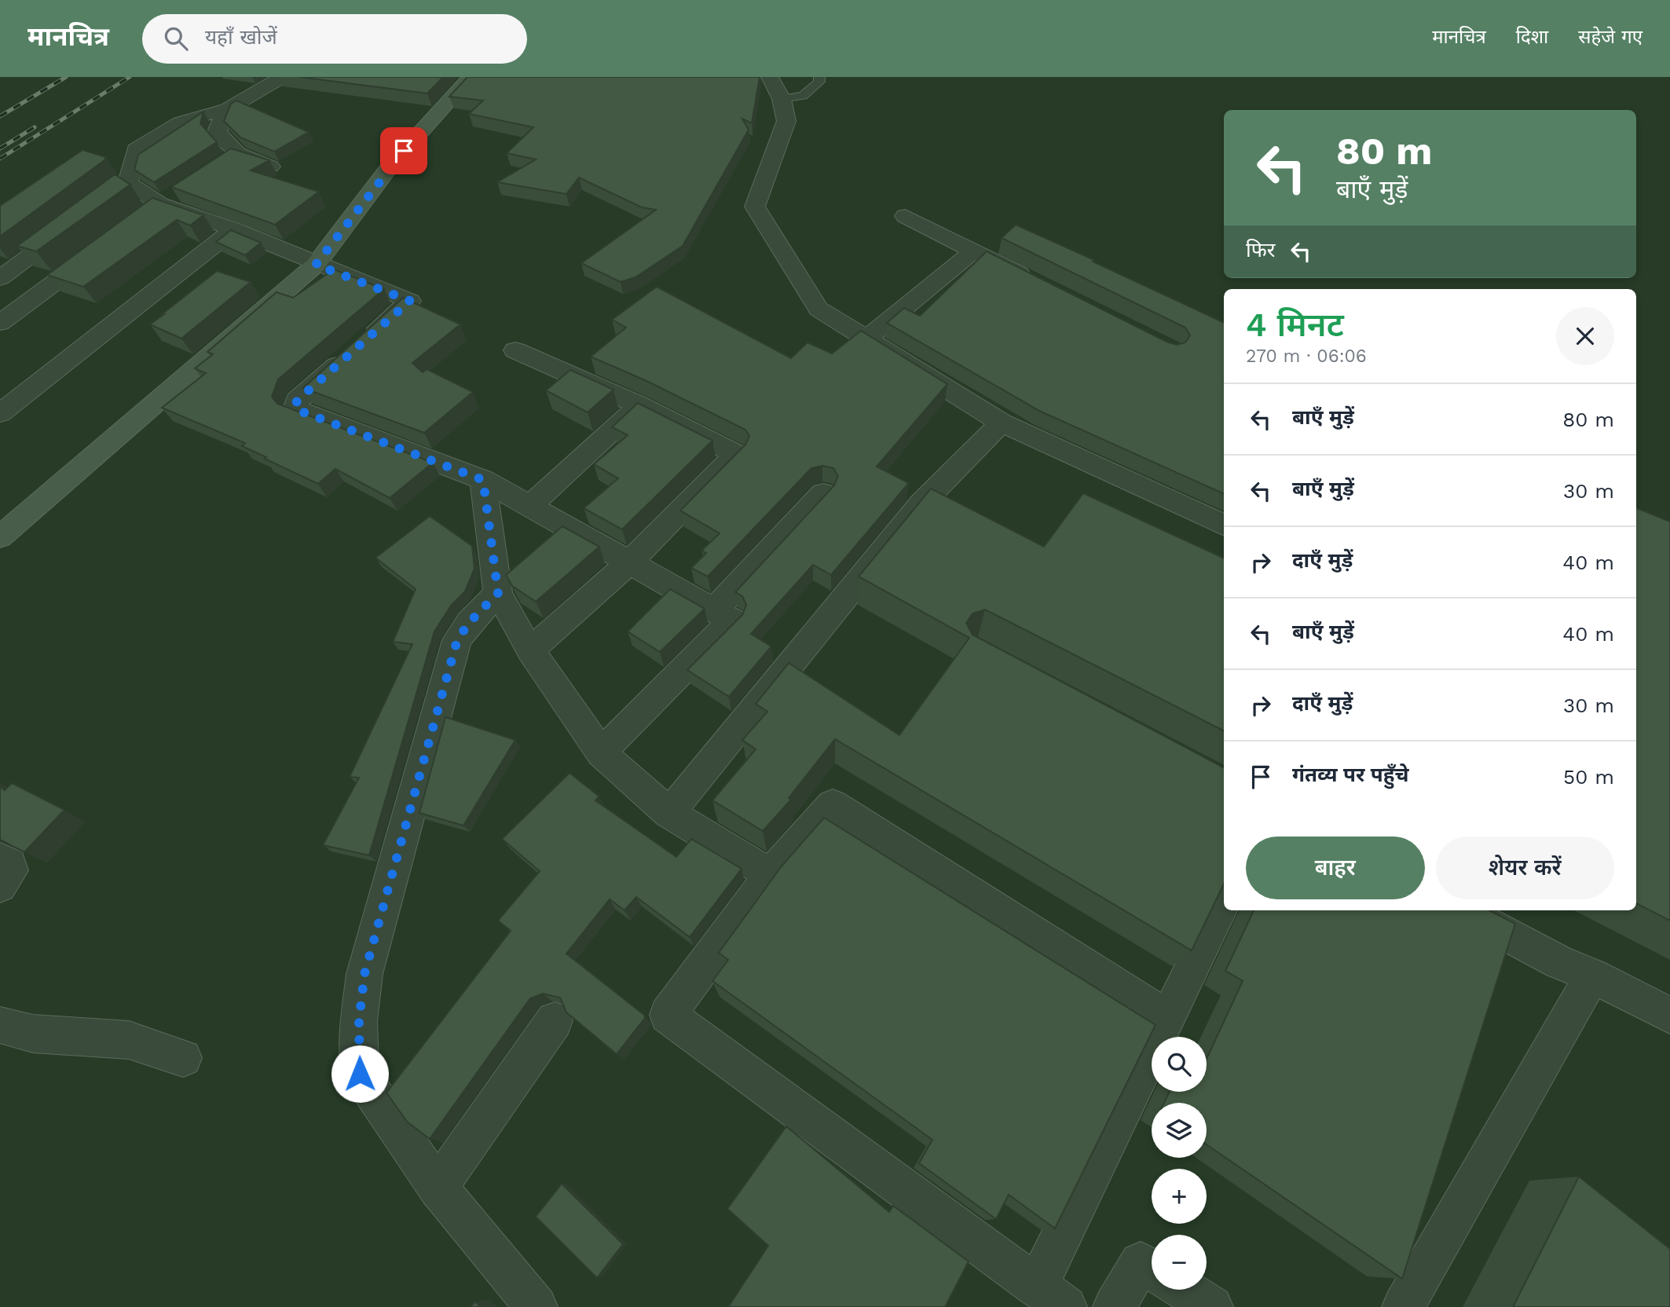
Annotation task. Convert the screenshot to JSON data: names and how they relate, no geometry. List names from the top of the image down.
{
  "page": {
    "header": "मानचित्र",
    "search": "यहाँ खोजें",
    "nav": ["मानचित्र", "दिशा", "सहेजे गए"],
    "turn": ["80 m", "बाएँ मुड़ें"],
    "then": "फिर",
    "heading": ["4 मिनट", "270 m · 06:06"],
    "list": [
      {
        "name": "बाएँ मुड़ें",
        "value": "80 m"
      },
      {
        "name": "बाएँ मुड़ें",
        "value": "30 m"
      },
      {
        "name": "दाएँ मुड़ें",
        "value": "40 m"
      },
      {
        "name": "बाएँ मुड़ें",
        "value": "40 m"
      },
      {
        "name": "दाएँ मुड़ें",
        "value": "30 m"
      },
      {
        "name": "गंतव्य पर पहुँचे",
        "value": "50 m"
      }
    ],
    "buttons": ["बाहर", "शेयर करें"],
    "map_buttons": ["+", "−"]
  }
}
